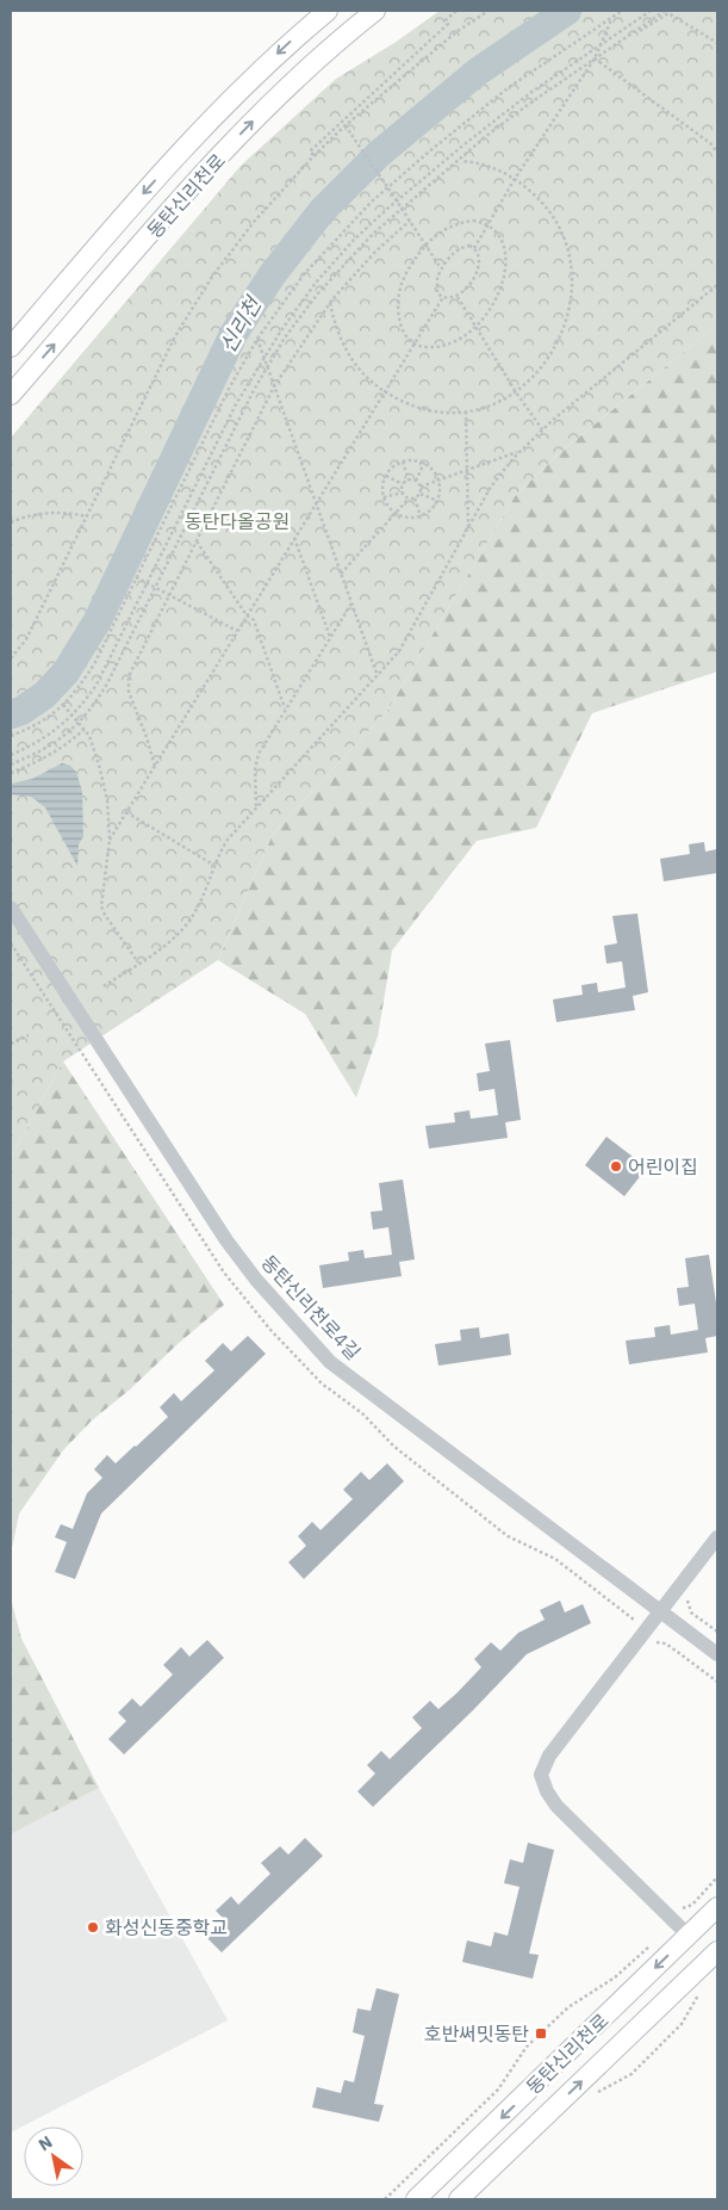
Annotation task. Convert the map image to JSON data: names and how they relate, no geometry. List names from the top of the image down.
{
  "streets": {
    "main road": ["동탄신리천로"],
    "street": ["동탄신리천로4길"]
  },
  "water": ["신리천"],
  "parks": ["동탄다올공원"],
  "places": {
    "other": ["어린이집", "화성신동중학교"],
    "transit": ["호반써밋동탄"]
  },
  "north": "top left"
}
